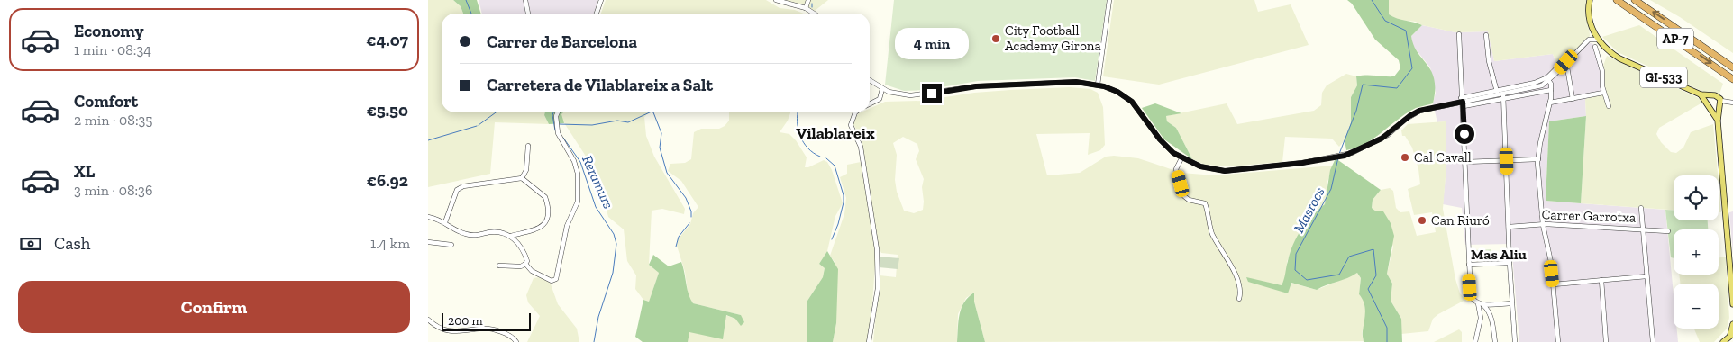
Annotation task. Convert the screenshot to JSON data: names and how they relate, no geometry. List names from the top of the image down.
{
  "streets": {
    "highway": ["AP-7"],
    "main road": ["GI-533"],
    "street": ["Carrer Garrotxa"]
  },
  "districts": ["Vilablareix", "Mas Aliu"],
  "water": ["Reramurs", "Masrocs"],
  "places": ["City Football Academy Girona", "Cal Cavall", "Can Riuró"],
  "scale_bar": "200 m",
  "page": {
    "list": [
      {
        "name": "Economy",
        "note": "1 min · 08:34",
        "value": "€4.07"
      },
      {
        "name": "Comfort",
        "note": "2 min · 08:35",
        "value": "€5.50"
      },
      {
        "name": "XL",
        "note": "3 min · 08:36",
        "value": "€6.92"
      }
    ],
    "banner": ["Carrer de Barcelona", "Carretera de Vilablareix a Salt"],
    "bubble": "4 min",
    "map_buttons": ["+", "−"],
    "pay": ["Cash", "1.4 km"],
    "buttons": "Confirm",
    "scale": "200 m"
  }
}
